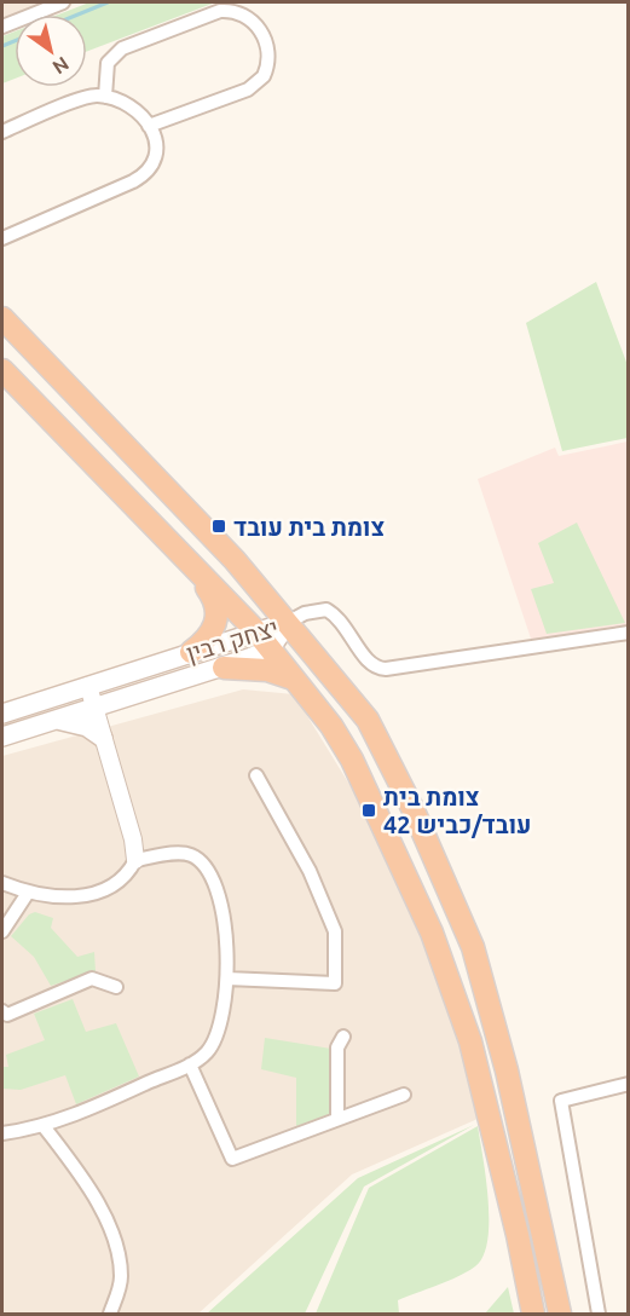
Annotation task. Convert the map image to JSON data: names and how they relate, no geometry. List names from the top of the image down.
{
  "streets": {
    "main road": ["יצחק רבין"]
  },
  "places": {
    "transit": ["צומת בית עובד", "צומת בית עובד/כביש 42"]
  },
  "north": "bottom right"
}
